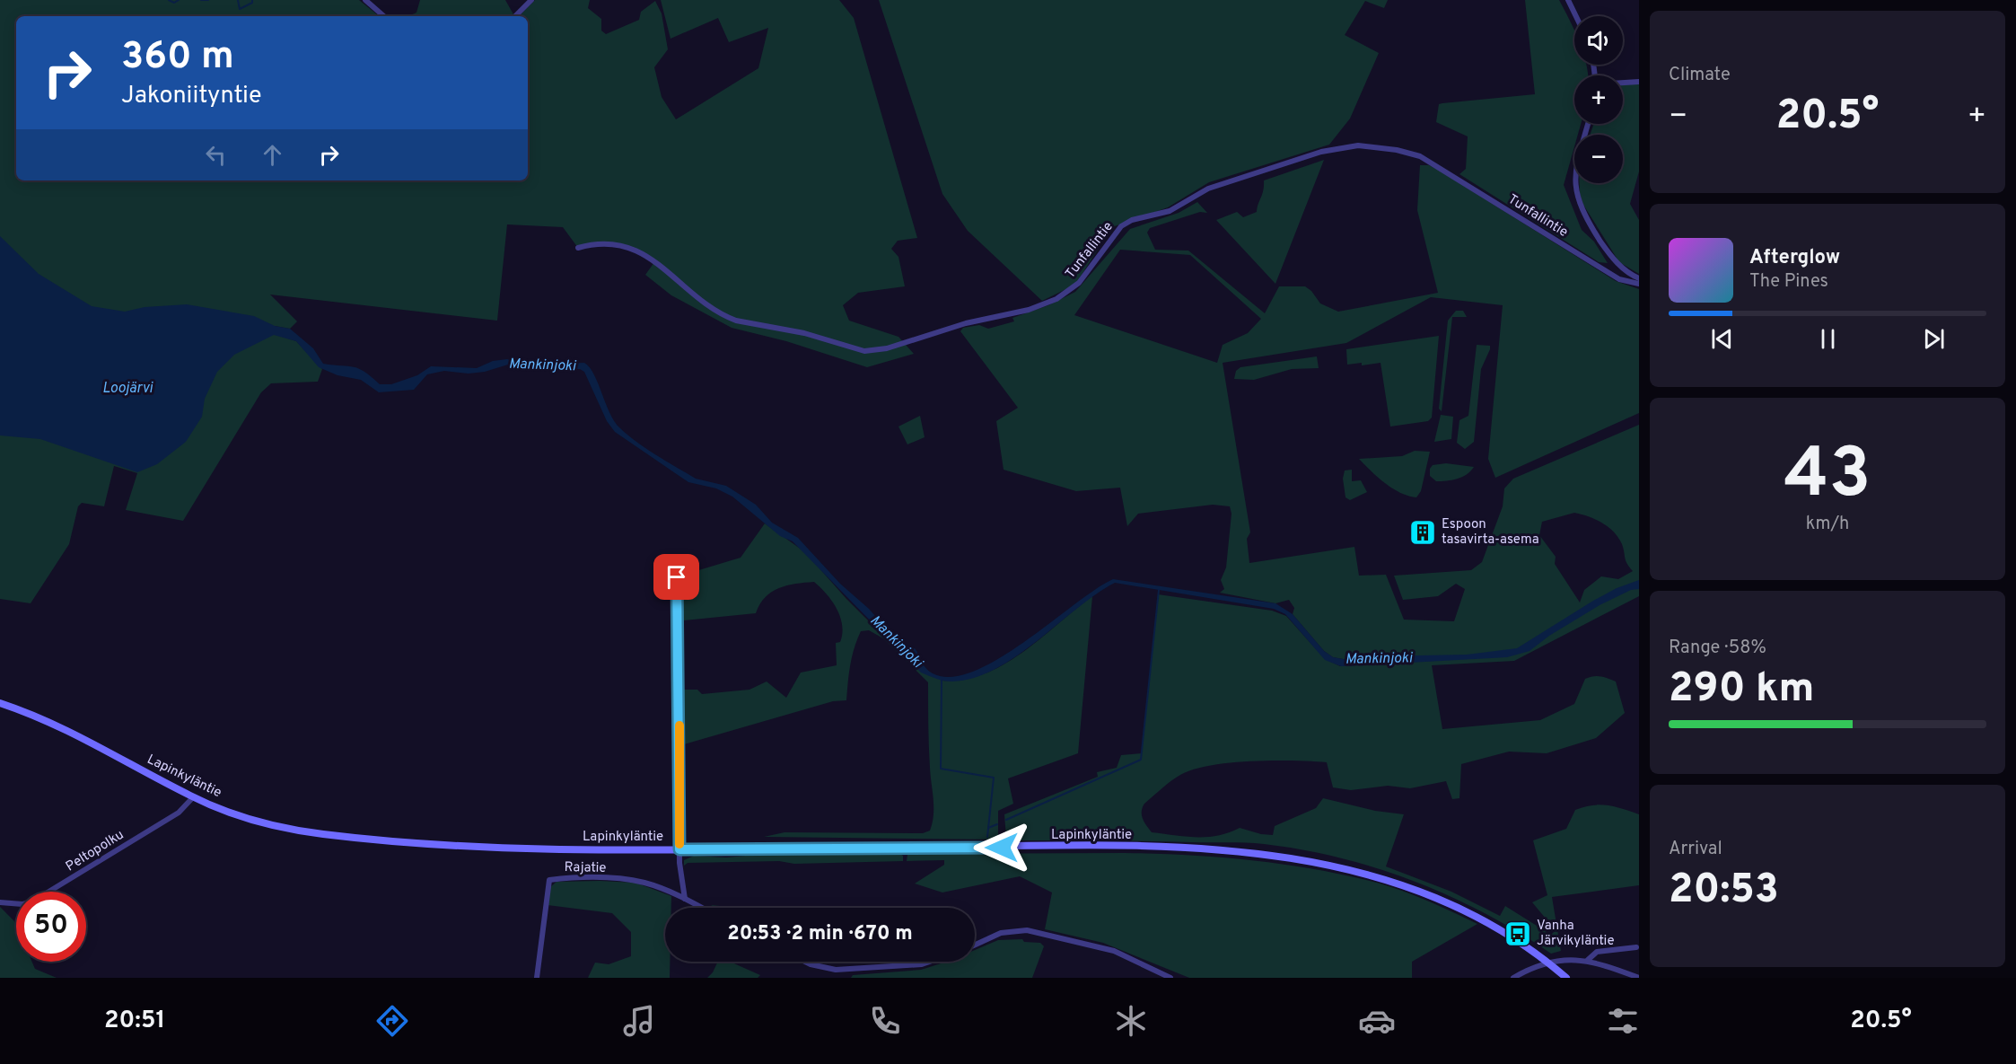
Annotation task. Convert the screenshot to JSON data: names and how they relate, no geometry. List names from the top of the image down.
{
  "streets": {
    "main road": ["Lapinkyläntie"],
    "street": ["Tunfallintie", "Peltopolku", "Rajatie"]
  },
  "crossings": [
    ["Lapinkyläntie", "Peltopolku"]
  ],
  "water": ["Mankinjoki", "Loojärvi"],
  "places": {
    "building": ["Espoon tasavirta-asema"],
    "bus stop": ["Vanha Järvikyläntie"]
  },
  "page": {
    "tile": [
      "Climate",
      ["43", "km/h"],
      ["Range · 58%", "290 km"],
      ["Arrival", "20:53"]
    ],
    "map_buttons": ["+", "−"],
    "turn": ["360 m", "Jakoniityntie"],
    "heat": ["−", "20.5°", "+"],
    "song": ["Afterglow", "The Pines"],
    "limit": "50",
    "trip": "20:53 · 2 min · 670 m",
    "tabs": ["20:51", "20.5°"]
  }
}
